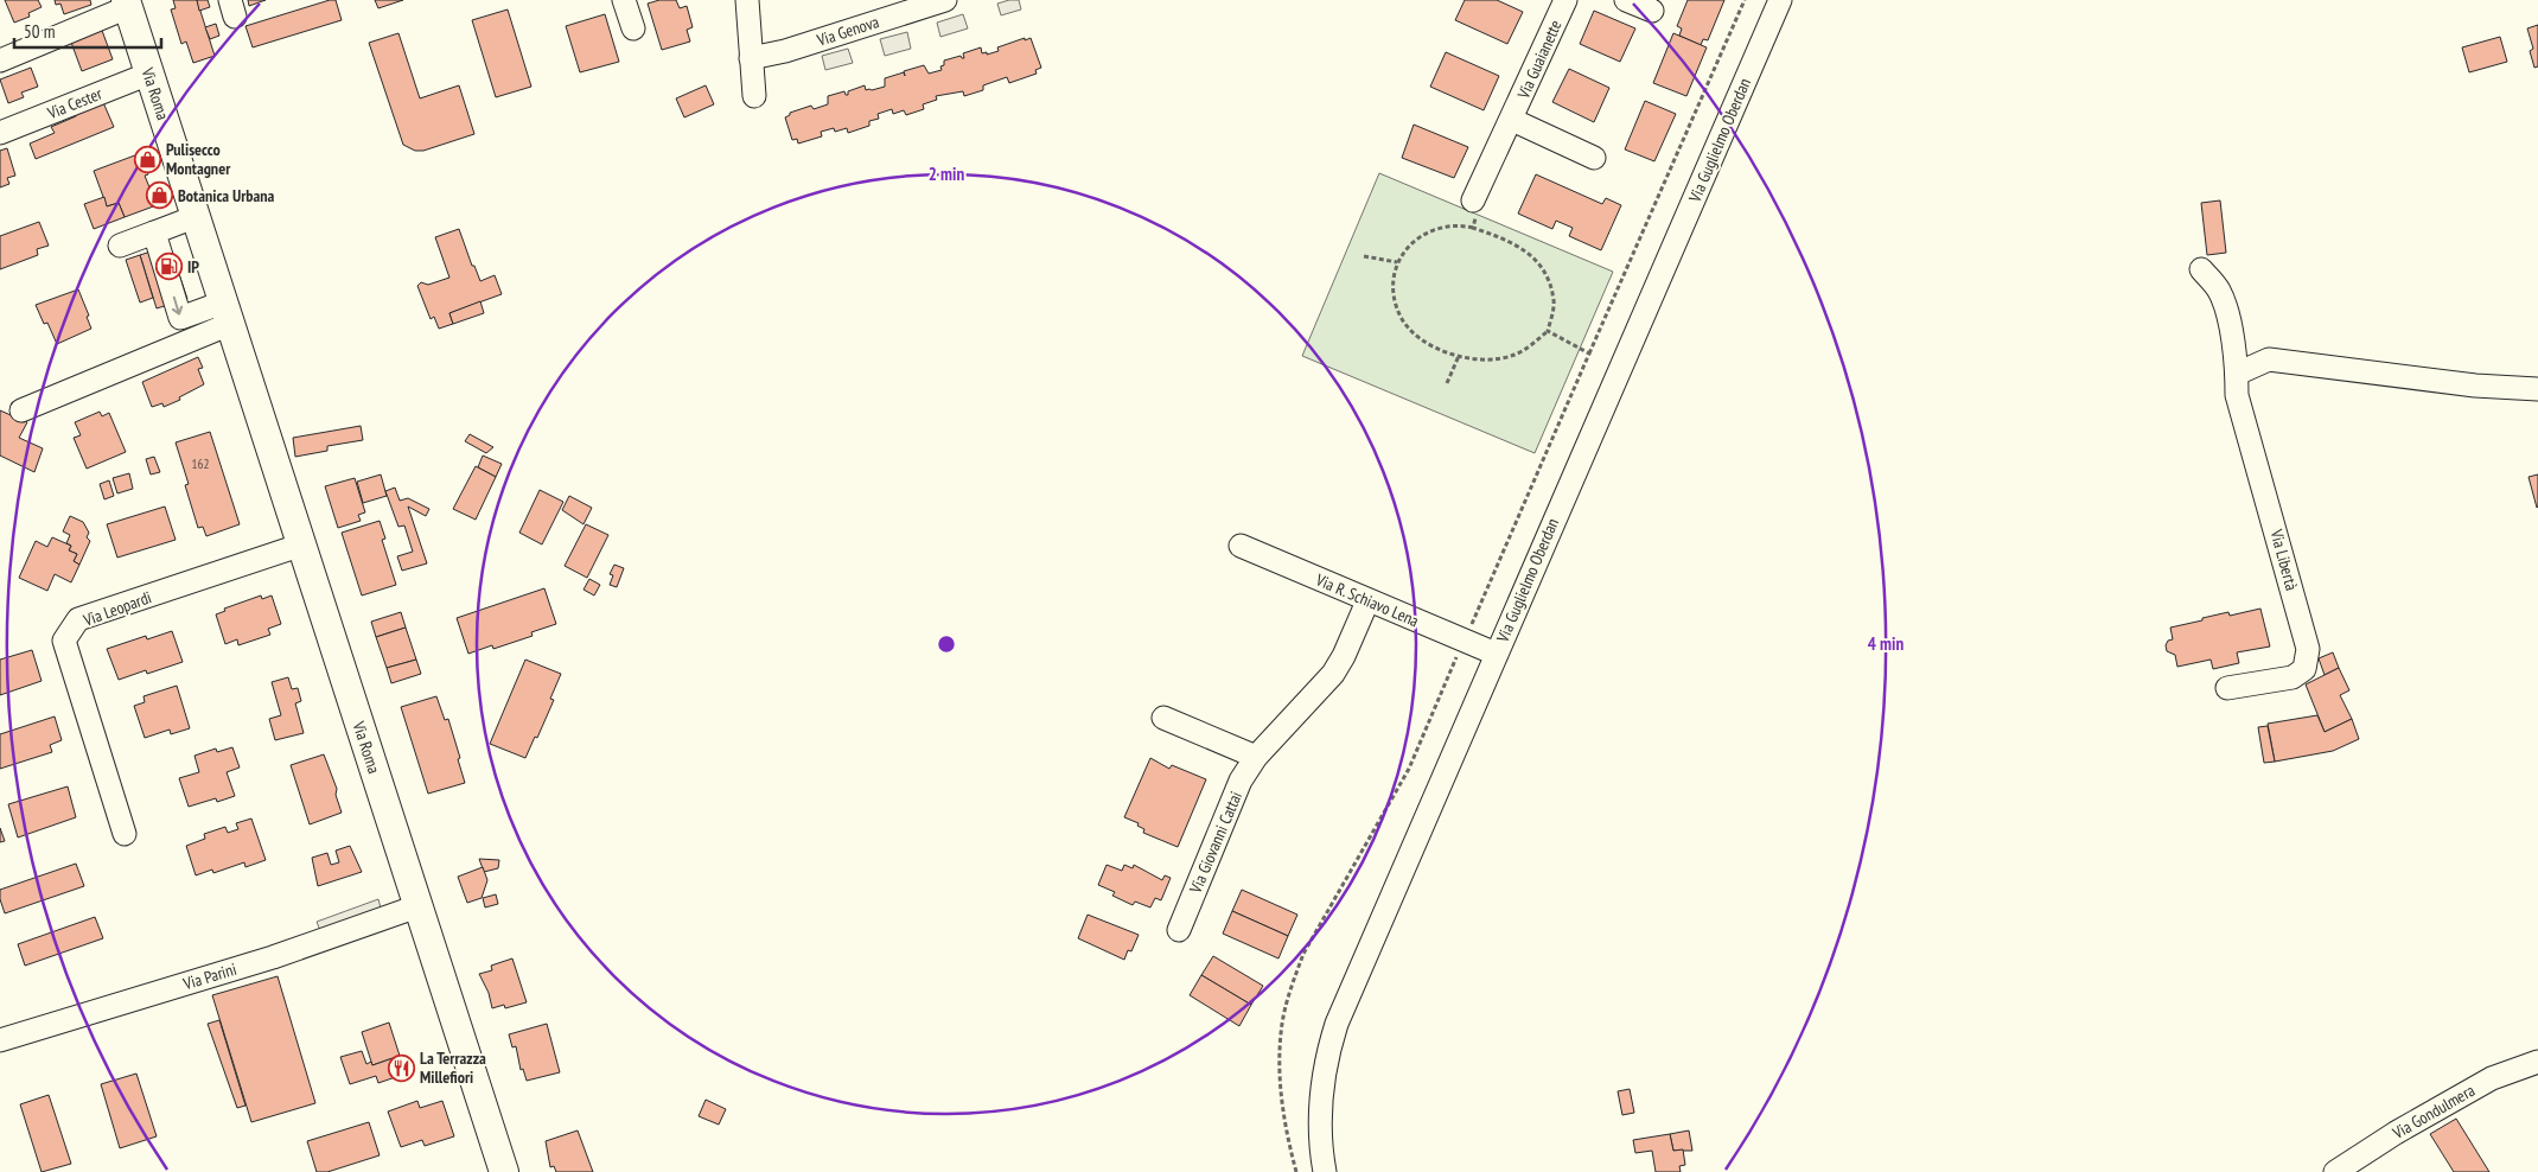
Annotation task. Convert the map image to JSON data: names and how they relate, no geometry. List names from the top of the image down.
{
  "streets": {
    "main road": ["Via Roma"],
    "street": [
      "Via Genova",
      "Via Guaianette",
      "Via Cester",
      "Via Guglielmo Oberdan",
      "Via Libertà",
      "Via R. Schiavo Lena",
      "Via Leopardi",
      "Via Giovanni Cattai",
      "Via Parini",
      "Via Gondulmera"
    ]
  },
  "crossings": [
    ["Via Roma", "Via Cester"],
    ["Via Roma", "Via Leopardi"],
    ["Via Roma", "Via Parini"],
    ["Via Guglielmo Oberdan", "Via R. Schiavo Lena"],
    ["Via R. Schiavo Lena", "Via Giovanni Cattai"]
  ],
  "places": {
    "shop": ["Pulisecco Montagner", "Botanica Urbana"],
    "fuel station": ["IP"],
    "restaurant": ["La Terrazza Millefiori"]
  },
  "house_numbers": ["162"],
  "scale_bar": "50 m",
  "rings": ["2 min", "4 min"]
}
